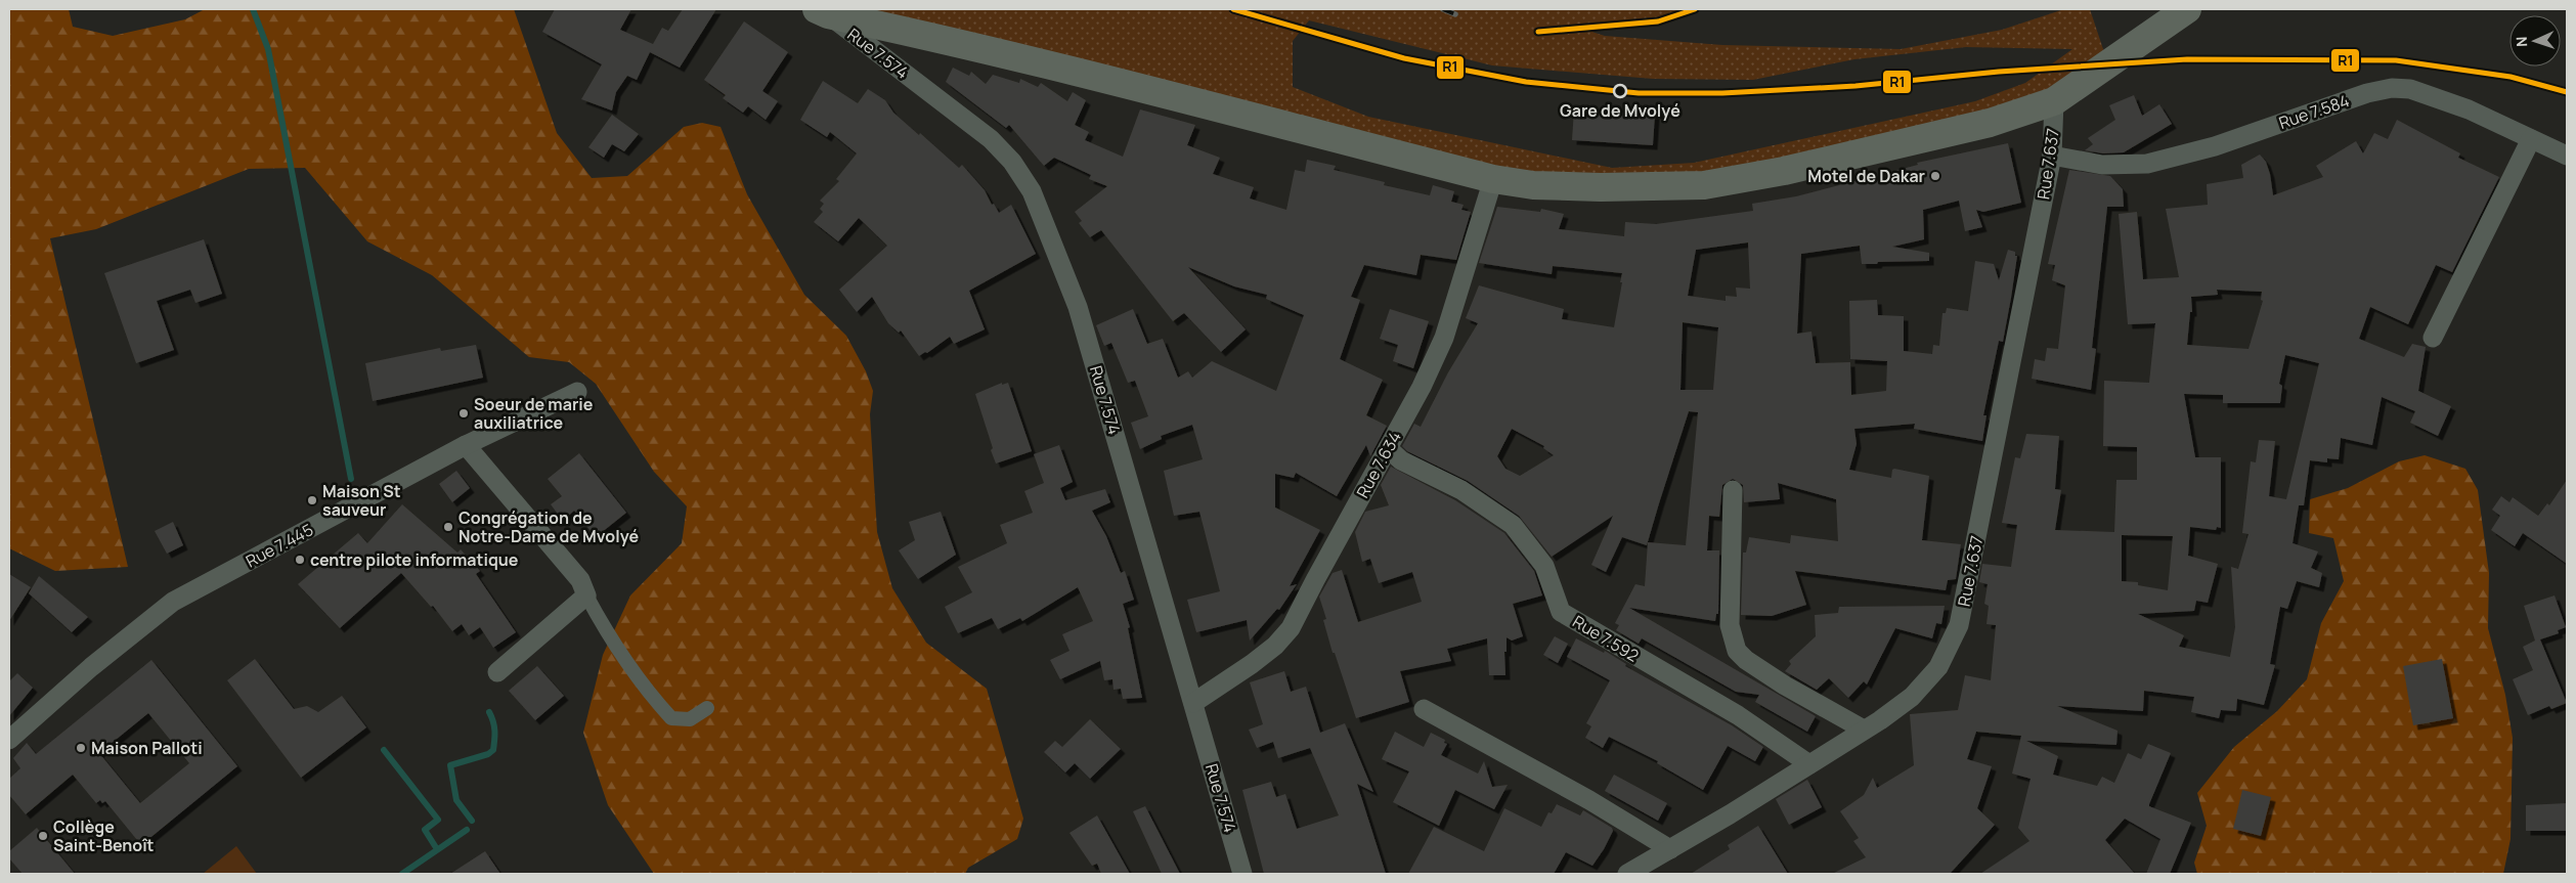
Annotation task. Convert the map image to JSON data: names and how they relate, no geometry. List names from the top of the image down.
{
  "streets": {
    "street": [
      "Rue 7.574",
      "Rue 7.584",
      "Rue 7.637",
      "Rue 7.634",
      "Rue 7.445",
      "Rue 7.592"
    ]
  },
  "crossings": [
    ["Rue 7.574", "Rue 7.634"],
    ["Rue 7.584", "Rue 7.637"],
    ["Rue 7.637", "Rue 7.592"],
    ["Rue 7.634", "Rue 7.592"]
  ],
  "places": [
    "Gare de Mvolyé",
    "Motel de Dakar",
    "Soeur de marie auxiliatrice",
    "Maison St sauveur",
    "Congrégation de Notre-Dame de Mvolyé",
    "centre pilote informatique",
    "Maison Palloti",
    "Collège Saint-Benoît"
  ],
  "lines": ["transit line R1"],
  "north": "left"
}
